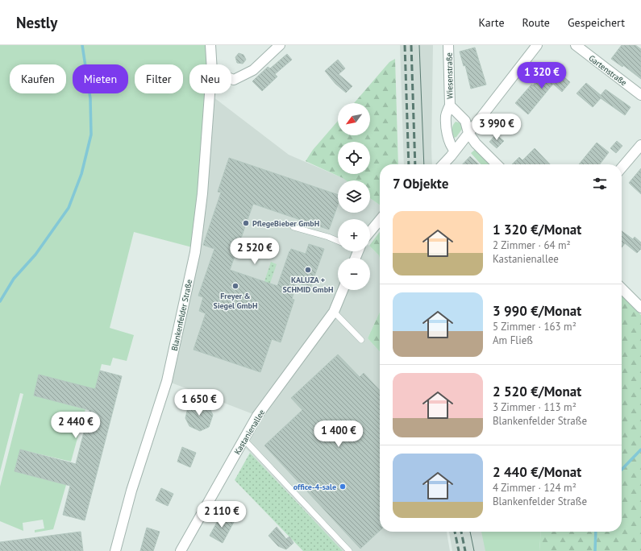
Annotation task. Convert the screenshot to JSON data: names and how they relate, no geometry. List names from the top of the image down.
{
  "streets": {
    "street": [
      "Gartenstraße",
      "Wiesenstraße",
      "Blankenfelder Straße",
      "Kastanienallee"
    ]
  },
  "places": [
    "PflegeBieber GmbH",
    "KALUZA + SCHMID GmbH",
    "Freyer & Siegel GmbH",
    "office-4-sale"
  ],
  "north": "bottom left",
  "page": {
    "header": "Nestly",
    "nav": ["Karte", "Route", "Gespeichert"],
    "price": [
      "1 320 €",
      "3 990 €",
      "2 520 €",
      "1 650 €",
      "2 440 €",
      "1 400 €",
      "2 110 €"
    ],
    "chip": [
      "Kaufen",
      "Mieten",
      "Filter",
      "Neu"
    ],
    "map_buttons": ["+", "−"],
    "heading": "7 Objekte",
    "list": [
      {
        "name": "1 320 €/Monat",
        "note": "2 Zimmer · 64 m² · Kastanienallee"
      },
      {
        "name": "3 990 €/Monat",
        "note": "5 Zimmer · 163 m² · Am Fließ"
      },
      {
        "name": "2 520 €/Monat",
        "note": "3 Zimmer · 113 m² · Blankenfelder Straße"
      },
      {
        "name": "2 440 €/Monat",
        "note": "4 Zimmer · 124 m² · Blankenfelder Straße"
      }
    ]
  }
}
